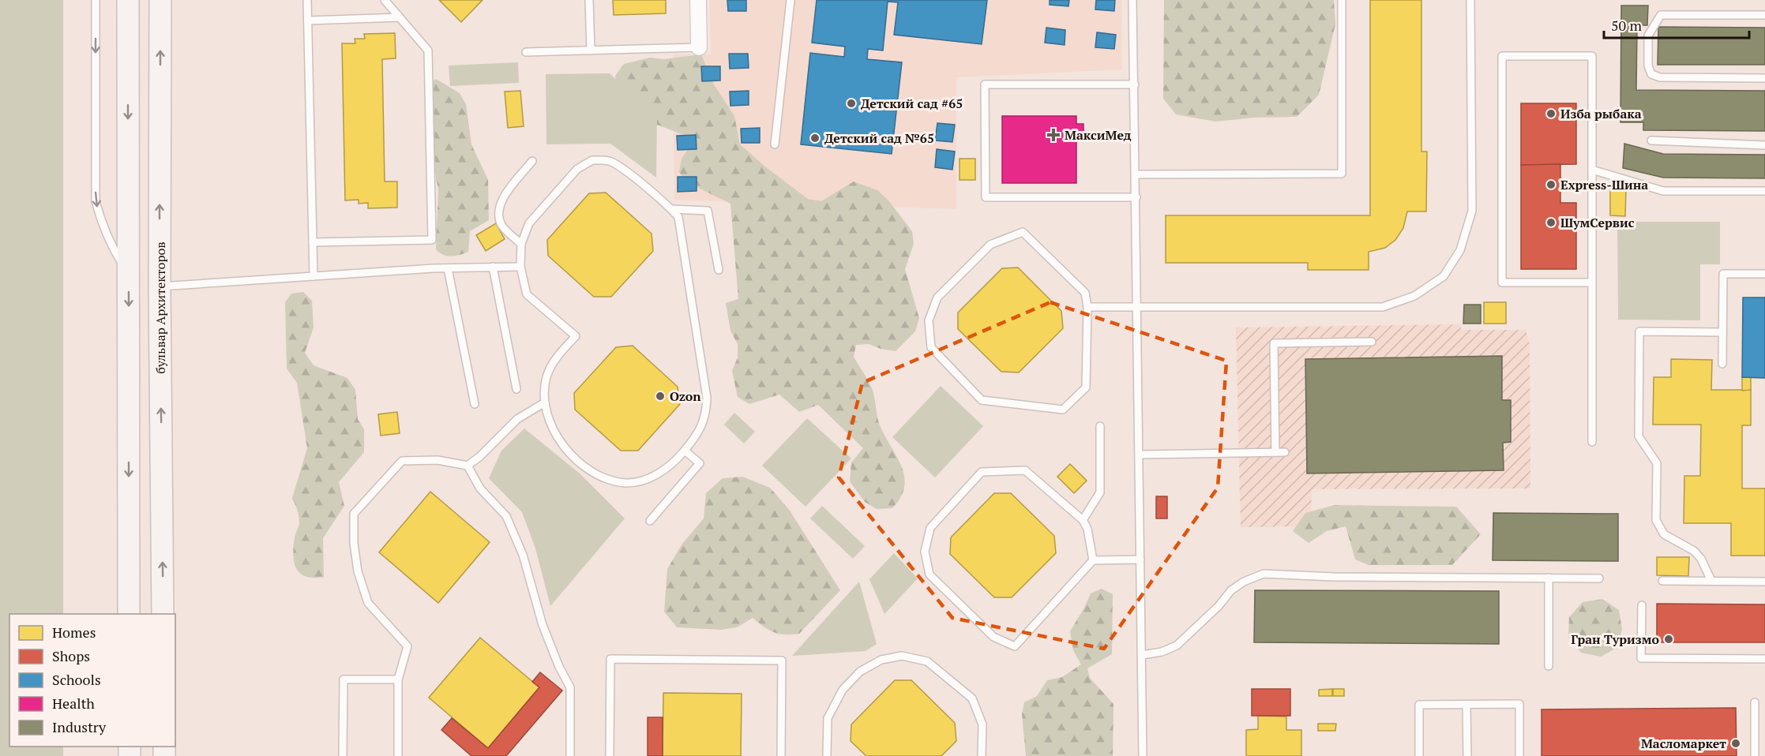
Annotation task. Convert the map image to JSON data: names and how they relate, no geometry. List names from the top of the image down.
{
  "streets": {
    "main road": ["бульвар Архитекторов"]
  },
  "places": {
    "other": [
      "Детский сад #65",
      "Изба рыбака",
      "Детский сад №65",
      "Express-Шина",
      "ШумСервис",
      "Ozon",
      "Гран Туризмо",
      "Масломаркет"
    ],
    "health": ["МаксиМед"]
  },
  "legend": [
    "Homes",
    "Shops",
    "Schools",
    "Health",
    "Industry"
  ],
  "scale_bar": "50 m"
}
